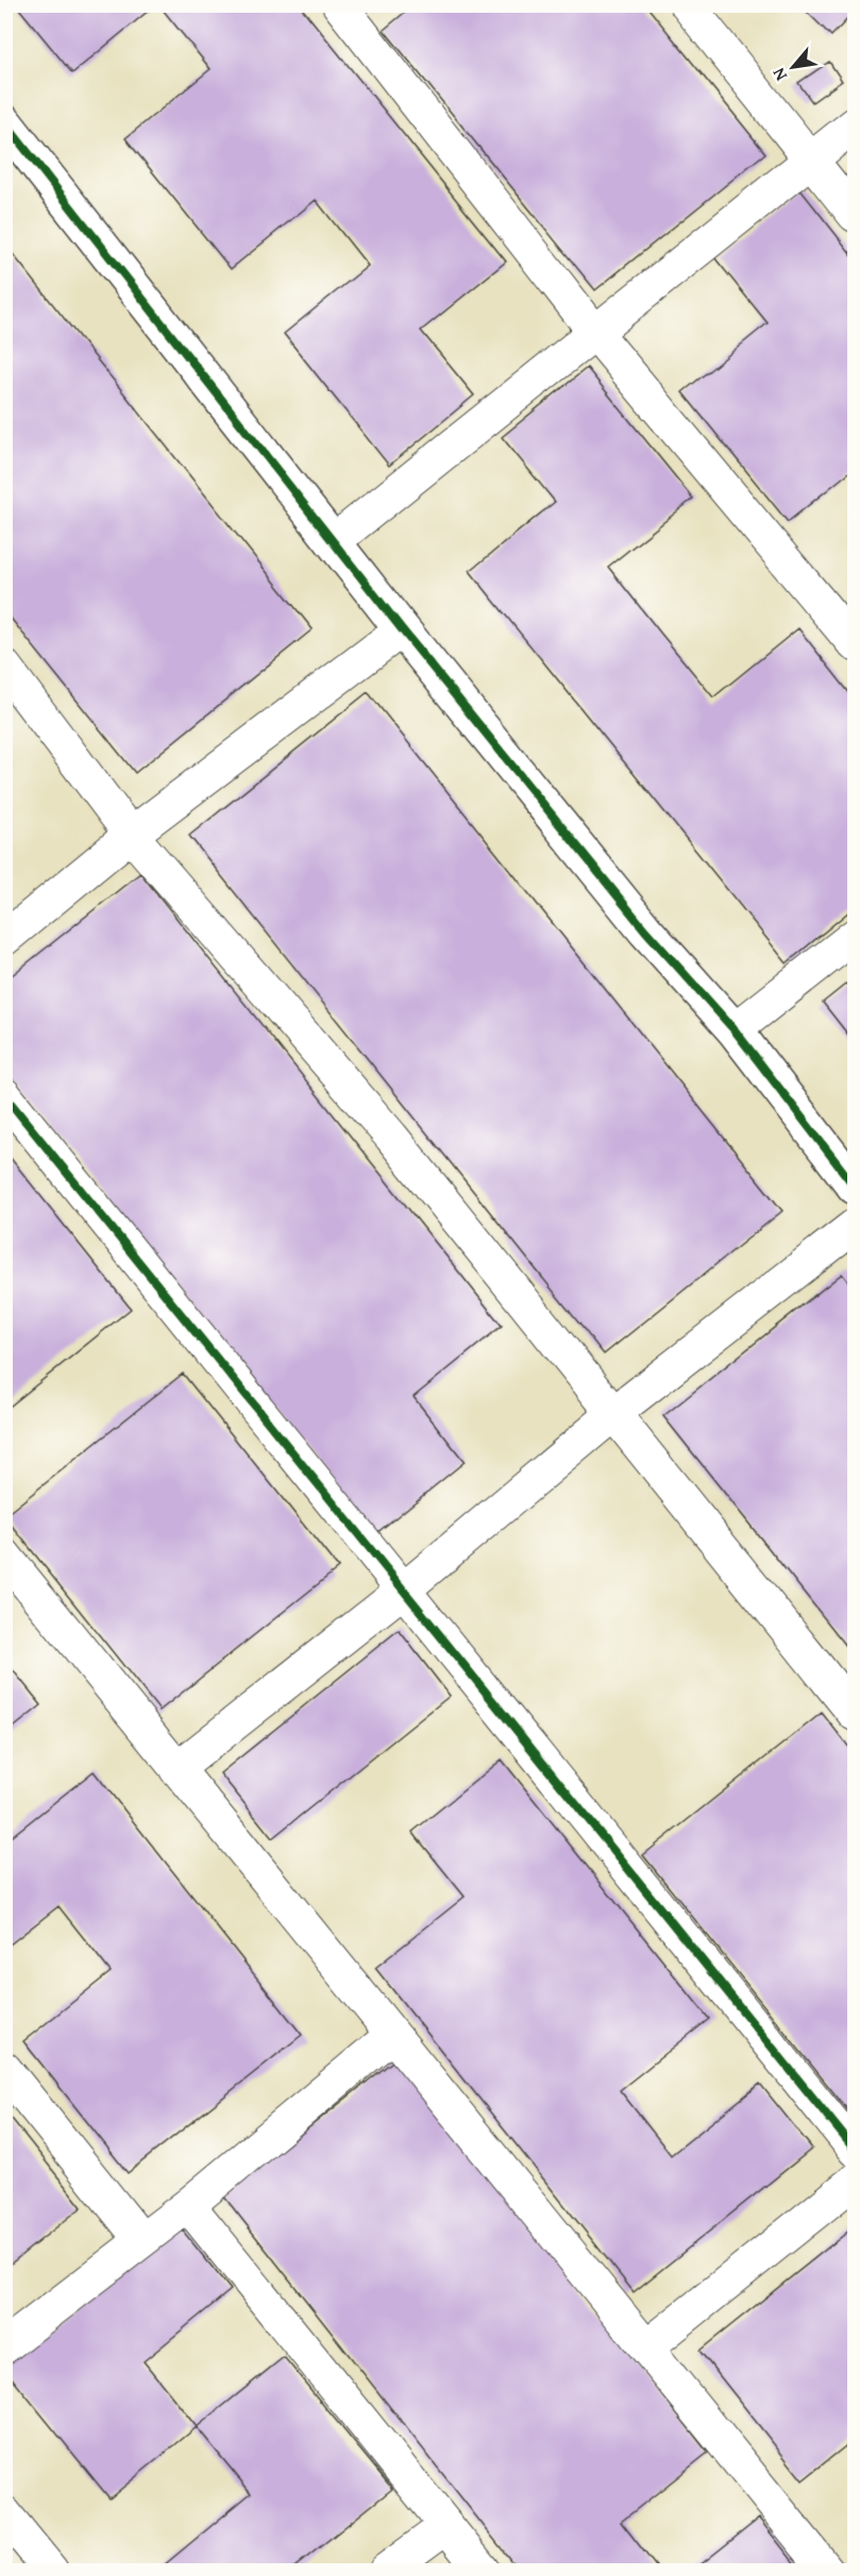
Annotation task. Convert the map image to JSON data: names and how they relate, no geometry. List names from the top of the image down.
{
  "north": "bottom left"
}
